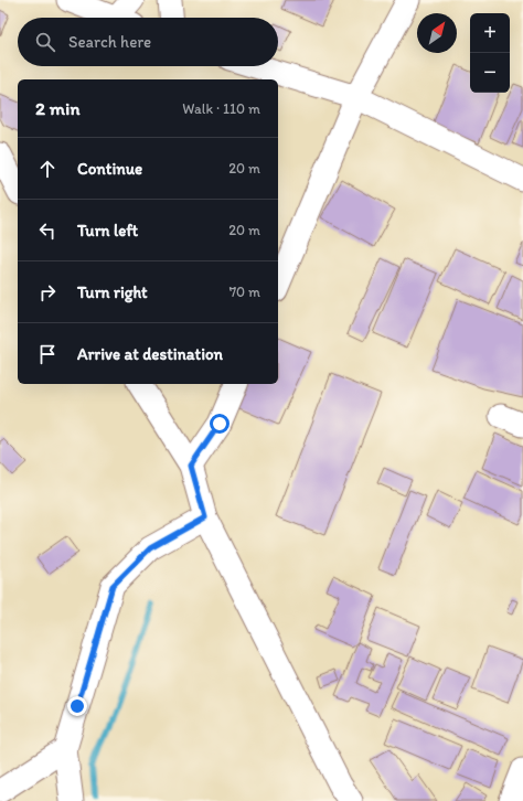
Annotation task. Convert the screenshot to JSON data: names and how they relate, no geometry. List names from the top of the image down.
{
  "north": "top right",
  "page": {
    "map_buttons": ["+", "−"],
    "search": "Search here",
    "heading": ["2 min", "Walk · 110 m"],
    "list": [
      ["Continue", "20 m"],
      ["Turn left", "20 m"],
      ["Turn right", "70 m"],
      "Arrive at destination"
    ]
  }
}
